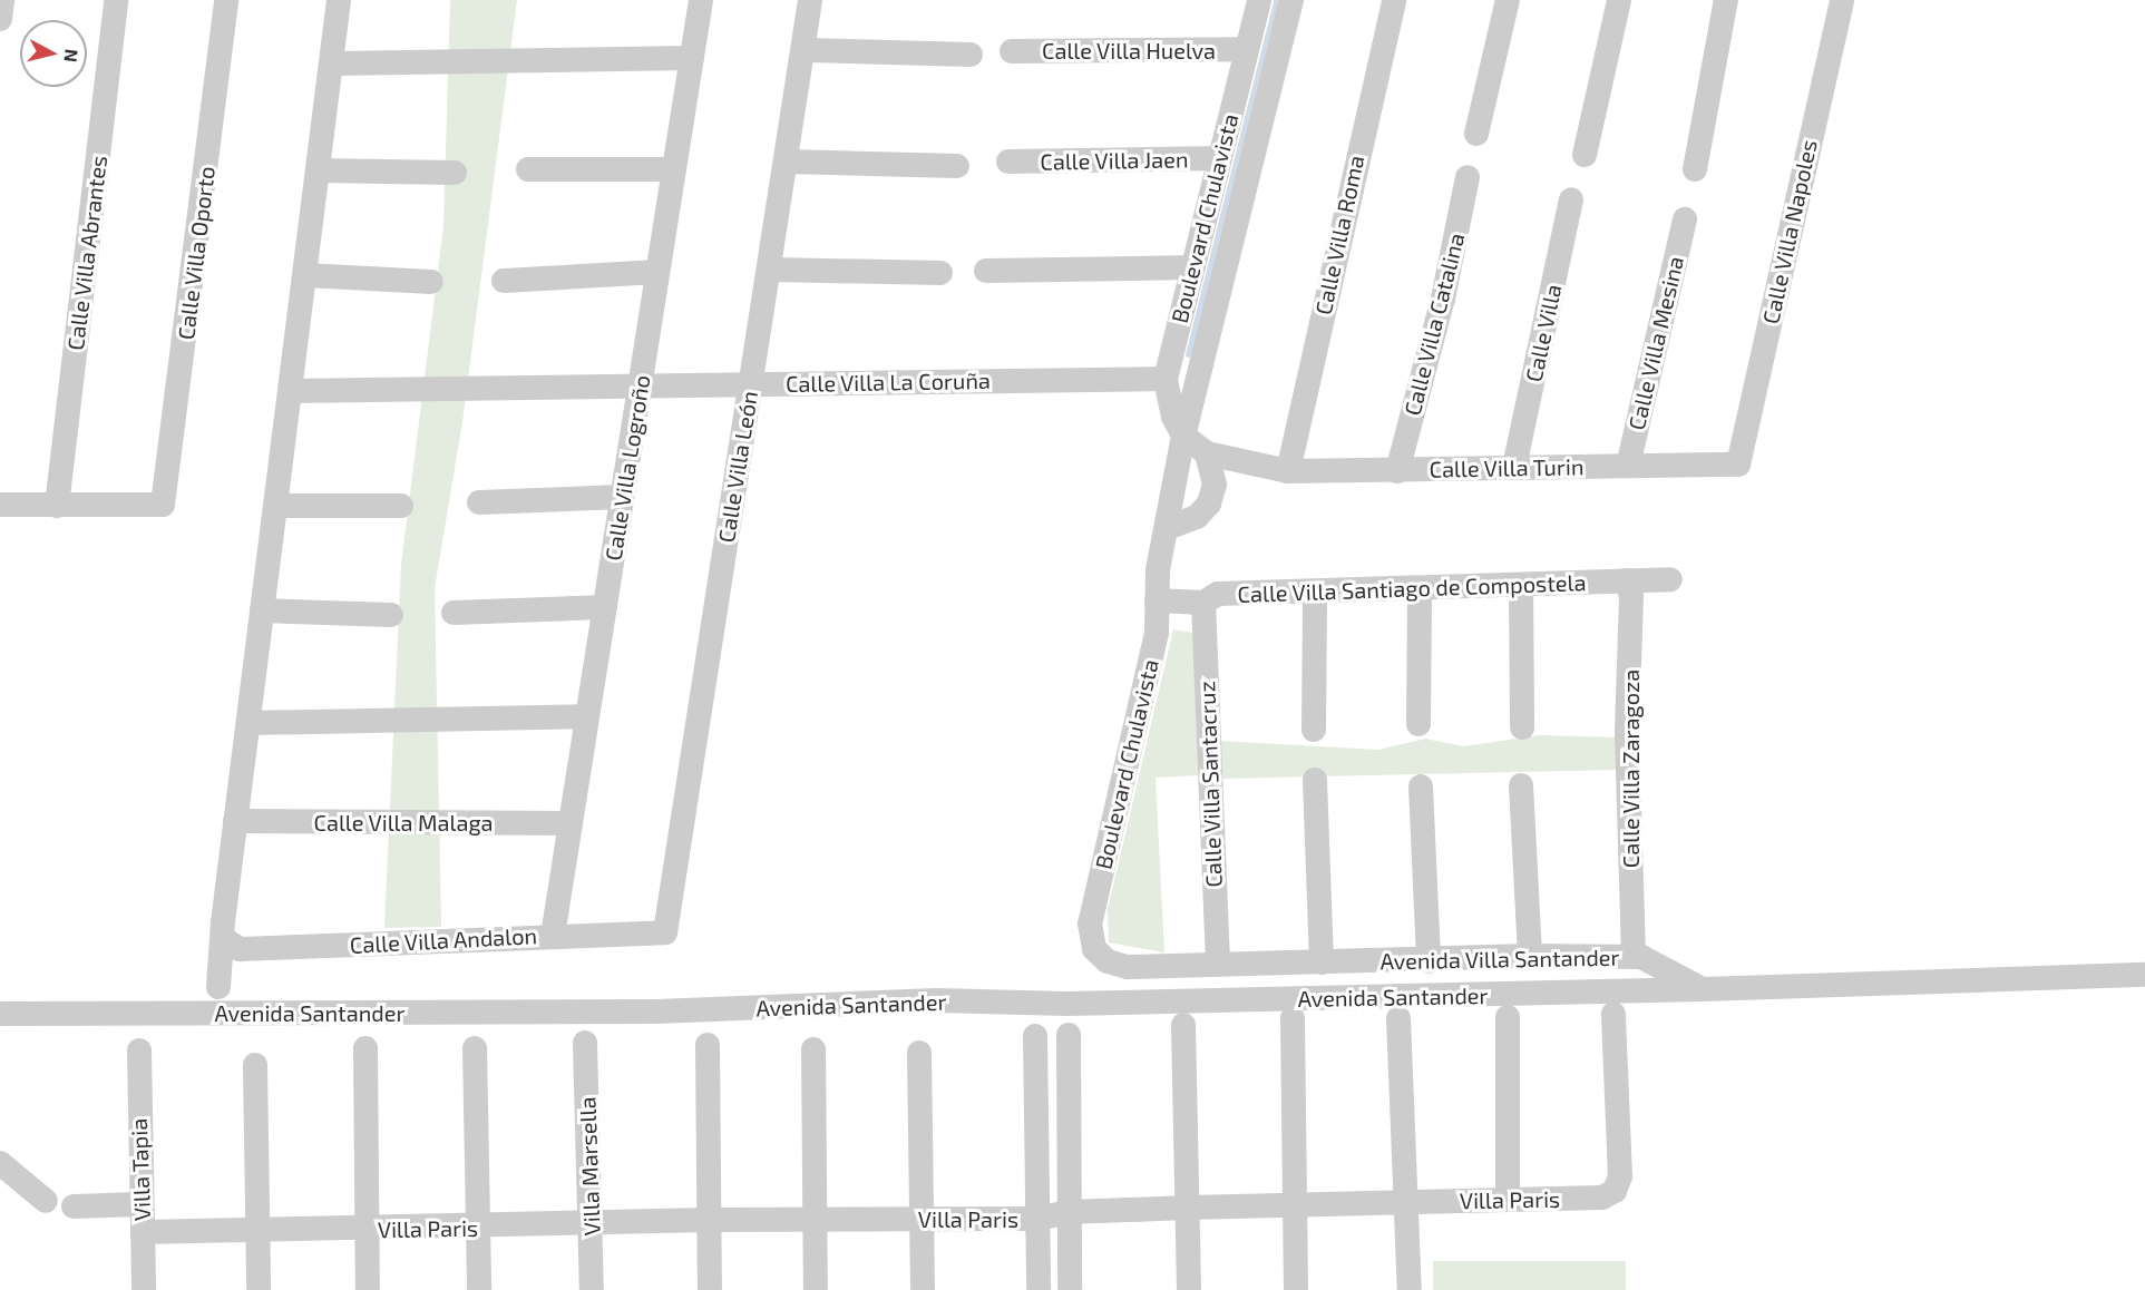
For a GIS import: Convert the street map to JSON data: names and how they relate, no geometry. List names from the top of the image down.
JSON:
{
  "streets": {
    "street": [
      "Calle Villa Huelva",
      "Calle Villa Jaen",
      "Boulevard Chulavista",
      "Calle Villa Napoles",
      "Calle Villa Roma",
      "Calle Villa Abrantes",
      "Calle Villa Oporto",
      "Calle Villa Catalina",
      "Calle Villa",
      "Calle Villa Mesina",
      "Calle Villa La Coruña",
      "Calle Villa León",
      "Calle Villa Logroño",
      "Calle Villa Turin",
      "Calle Villa Santiago de Compostela",
      "Calle Villa Zaragoza",
      "Calle Villa Santacruz",
      "Calle Villa Malaga",
      "Calle Villa Andalon",
      "Avenida Villa Santander",
      "Avenida Santander",
      "Villa Marsella",
      "Villa Tapia",
      "Villa Paris"
    ]
  },
  "crossings": [
    ["Calle Villa Huelva", "Boulevard Chulavista"],
    ["Calle Villa Jaen", "Boulevard Chulavista"],
    ["Boulevard Chulavista", "Calle Villa La Coruña"],
    ["Boulevard Chulavista", "Calle Villa Santiago de Compostela"],
    ["Boulevard Chulavista", "Avenida Villa Santander"],
    ["Calle Villa Napoles", "Calle Villa Turin"],
    ["Calle Villa Roma", "Calle Villa Turin"],
    ["Calle Villa Abrantes", "Calle Villa Oporto"],
    ["Calle Villa Catalina", "Calle Villa Turin"],
    ["Calle Villa", "Calle Villa Turin"],
    ["Calle Villa Mesina", "Calle Villa Turin"],
    ["Calle Villa La Coruña", "Calle Villa León"],
    ["Calle Villa La Coruña", "Calle Villa Logroño"],
    ["Calle Villa León", "Calle Villa Andalon"],
    ["Calle Villa Logroño", "Calle Villa Malaga"],
    ["Calle Villa Logroño", "Calle Villa Andalon"],
    ["Calle Villa Santiago de Compostela", "Calle Villa Zaragoza"],
    ["Calle Villa Santiago de Compostela", "Calle Villa Santacruz"],
    ["Calle Villa Zaragoza", "Avenida Villa Santander"],
    ["Calle Villa Santacruz", "Avenida Villa Santander"],
    ["Avenida Villa Santander", "Avenida Santander"],
    ["Villa Marsella", "Villa Paris"],
    ["Villa Tapia", "Villa Paris"]
  ],
  "north": "right"
}
